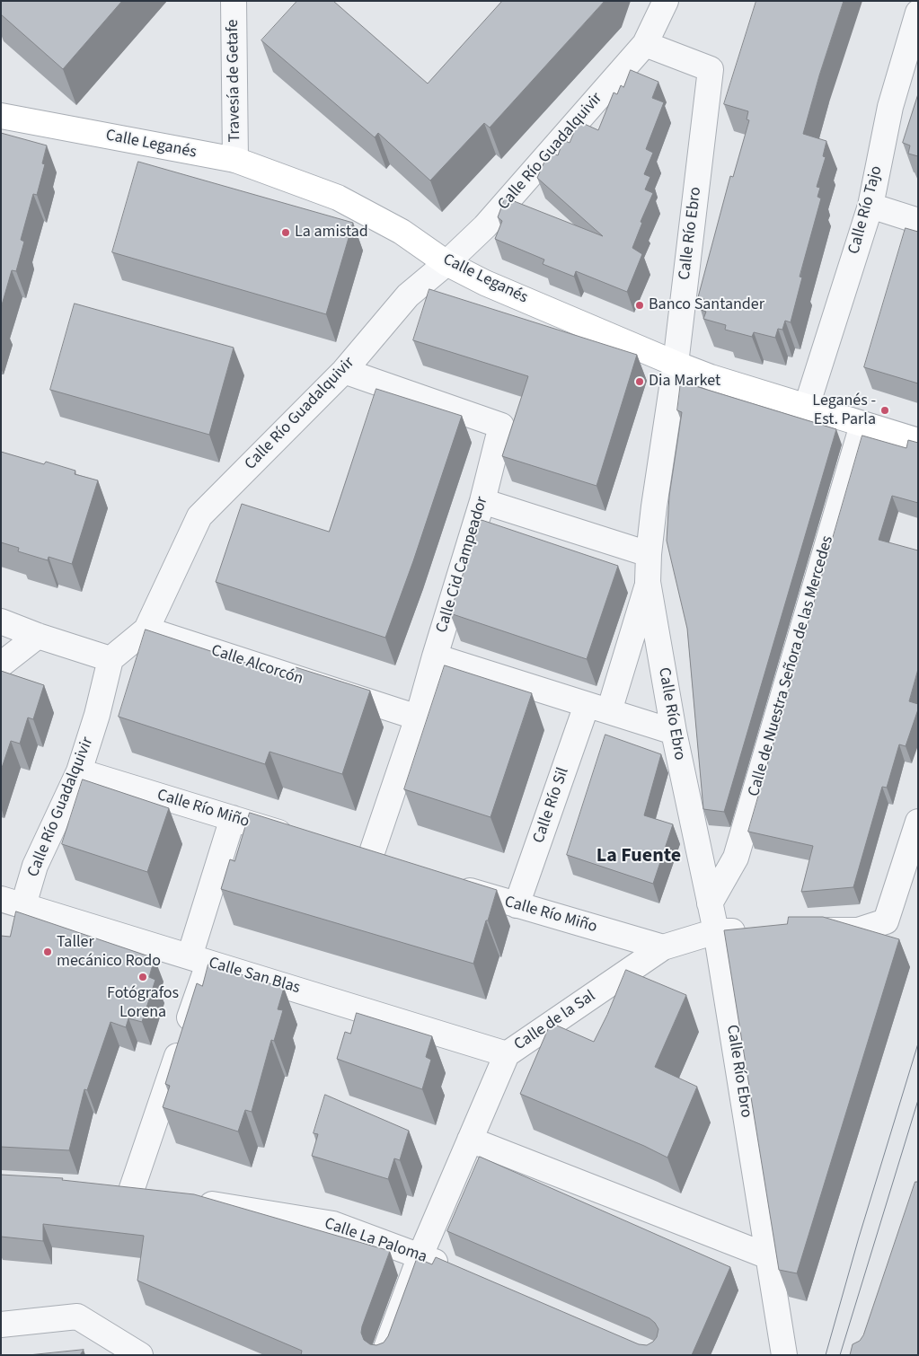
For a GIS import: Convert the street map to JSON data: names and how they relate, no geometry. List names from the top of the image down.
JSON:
{
  "streets": {
    "street": [
      "Travesía de Getafe",
      "Calle Leganés",
      "Calle Río Guadalquivir",
      "Calle Río Tajo",
      "Calle Río Ebro",
      "Calle Cid Campeador",
      "Calle Alcorcón",
      "Calle de Nuestra Señora de las Mercedes",
      "Calle Río Sil",
      "Calle Río Miño",
      "Calle San Blas",
      "Calle de la Sal",
      "Calle La Paloma"
    ]
  },
  "crossings": [
    ["Travesía de Getafe", "Calle Leganés"],
    ["Calle Leganés", "Calle Río Guadalquivir"],
    ["Calle Leganés", "Calle Río Tajo"],
    ["Calle Leganés", "Calle Río Ebro"],
    ["Calle Leganés", "Calle de Nuestra Señora de las Mercedes"],
    ["Calle Río Guadalquivir", "Calle Río Ebro"],
    ["Calle Río Guadalquivir", "Calle Cid Campeador"],
    ["Calle Río Guadalquivir", "Calle Alcorcón"],
    ["Calle Río Guadalquivir", "Calle Río Miño"],
    ["Calle Río Guadalquivir", "Calle San Blas"],
    ["Calle Río Ebro", "Calle de Nuestra Señora de las Mercedes"],
    ["Calle Río Ebro", "Calle Río Sil"],
    ["Calle Río Ebro", "Calle de la Sal"],
    ["Calle Cid Campeador", "Calle Alcorcón"],
    ["Calle Río Sil", "Calle Río Miño"],
    ["Calle Río Miño", "Calle de la Sal"],
    ["Calle San Blas", "Calle de la Sal"],
    ["Calle de la Sal", "Calle La Paloma"]
  ],
  "districts": ["La Fuente"],
  "places": [
    "La amistad",
    "Banco Santander",
    "Dia Market",
    "Leganés - Est. Parla",
    "Taller mecánico Rodo",
    "Fotógrafos Lorena"
  ]
}
